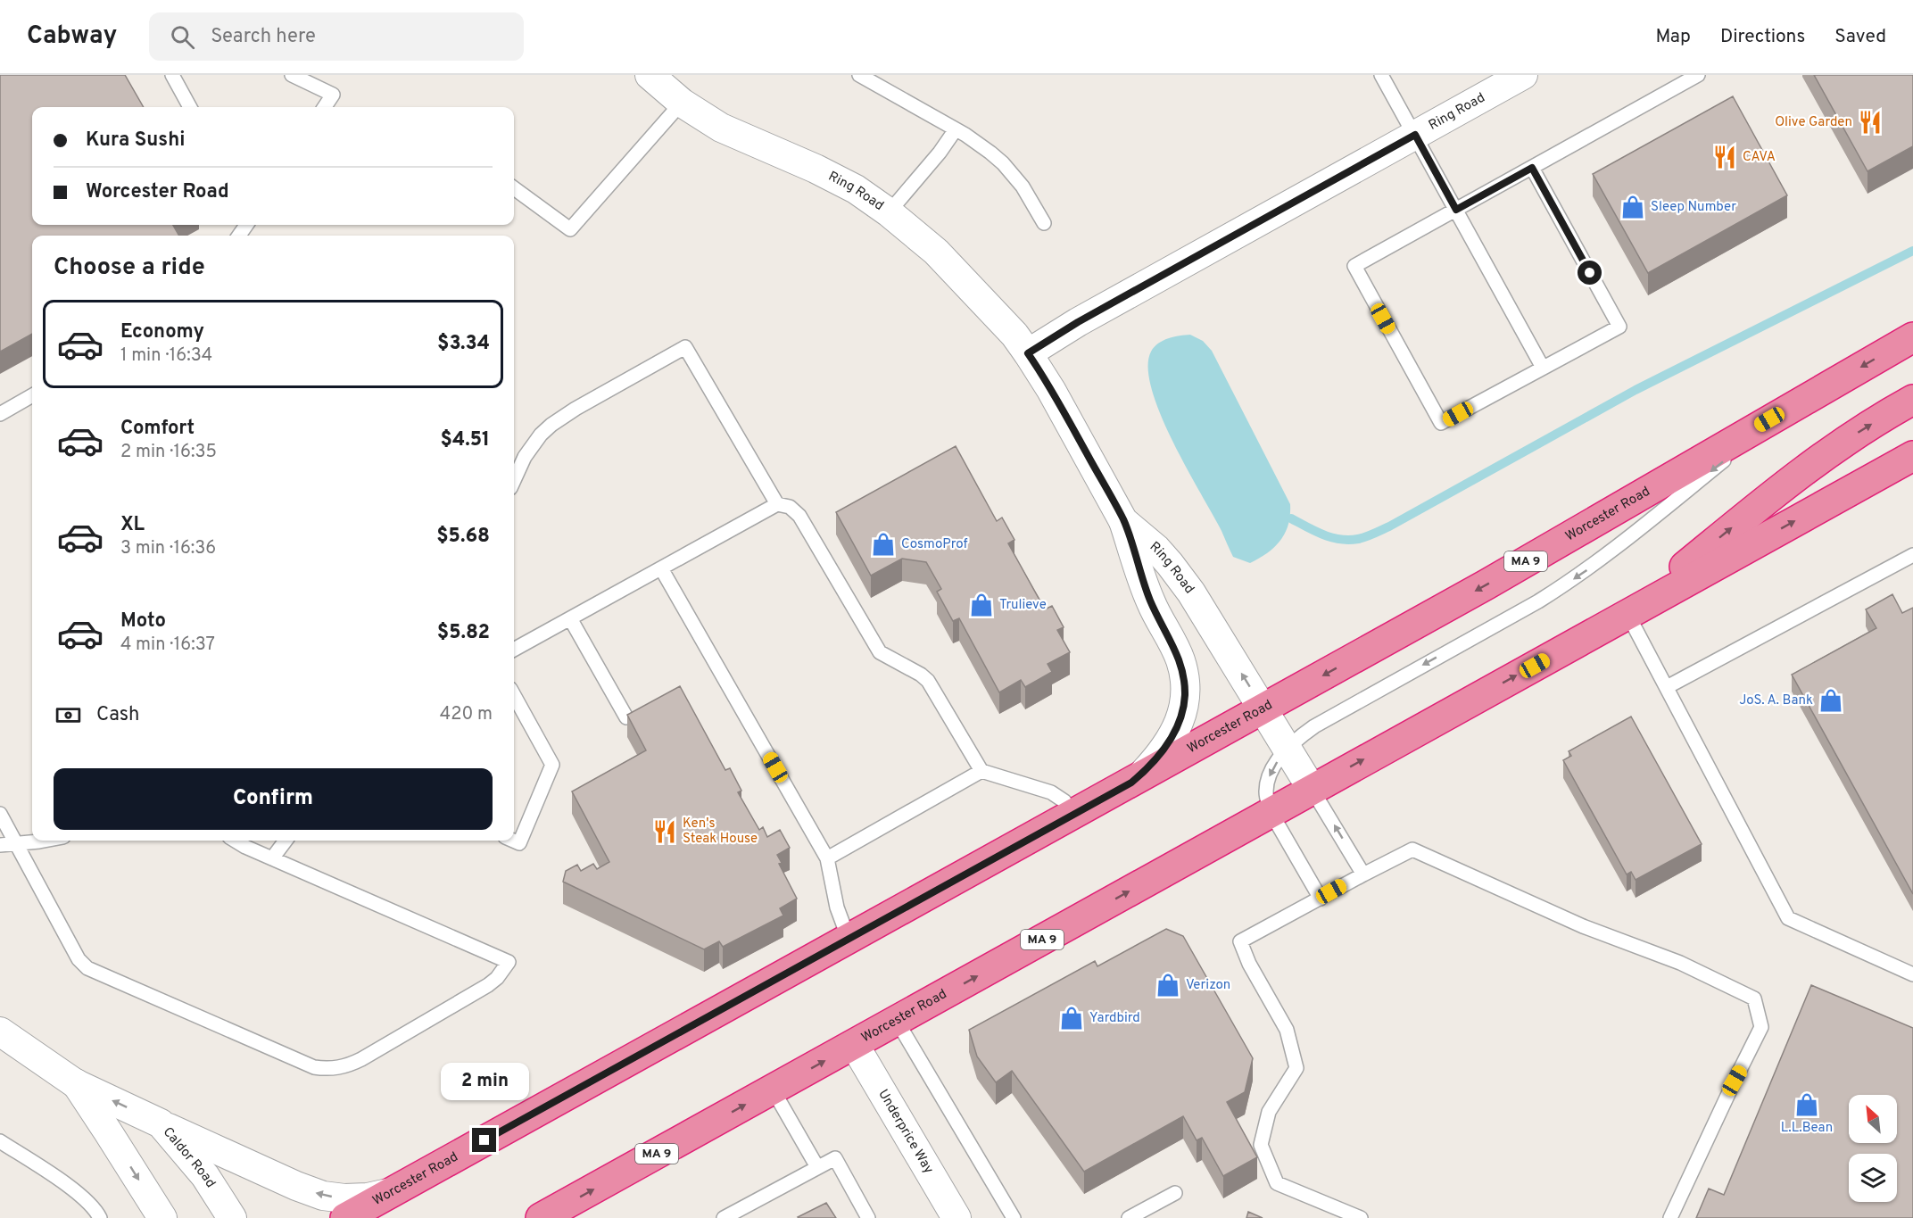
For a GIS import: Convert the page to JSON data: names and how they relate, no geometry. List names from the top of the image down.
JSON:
{
  "streets": {
    "highway": ["Worcester Road", "MA 9"],
    "street": ["Ring Road", "Underprice Way", "Caldor Road"]
  },
  "crossings": [
    ["Ring Road", "Worcester Road"],
    ["Worcester Road", "Underprice Way"]
  ],
  "places": {
    "restaurant": ["Olive Garden", "CAVA", "Ken's Steak House"],
    "shop": [
      "Sleep Number",
      "CosmoProf",
      "Trulieve",
      "JoS. A. Bank",
      "Verizon",
      "Yardbird",
      "L.L.Bean"
    ]
  },
  "north": "top left",
  "page": {
    "header": "Cabway",
    "search": "Search here",
    "nav": ["Map", "Directions", "Saved"],
    "banner": ["Kura Sushi", "Worcester Road"],
    "heading": "Choose a ride",
    "list": [
      {
        "name": "Economy",
        "note": "1 min · 16:34",
        "value": "$3.34"
      },
      {
        "name": "Comfort",
        "note": "2 min · 16:35",
        "value": "$4.51"
      },
      {
        "name": "XL",
        "note": "3 min · 16:36",
        "value": "$5.68"
      },
      {
        "name": "Moto",
        "note": "4 min · 16:37",
        "value": "$5.82"
      }
    ],
    "pay": ["Cash", "420 m"],
    "buttons": "Confirm",
    "bubble": "2 min"
  }
}
